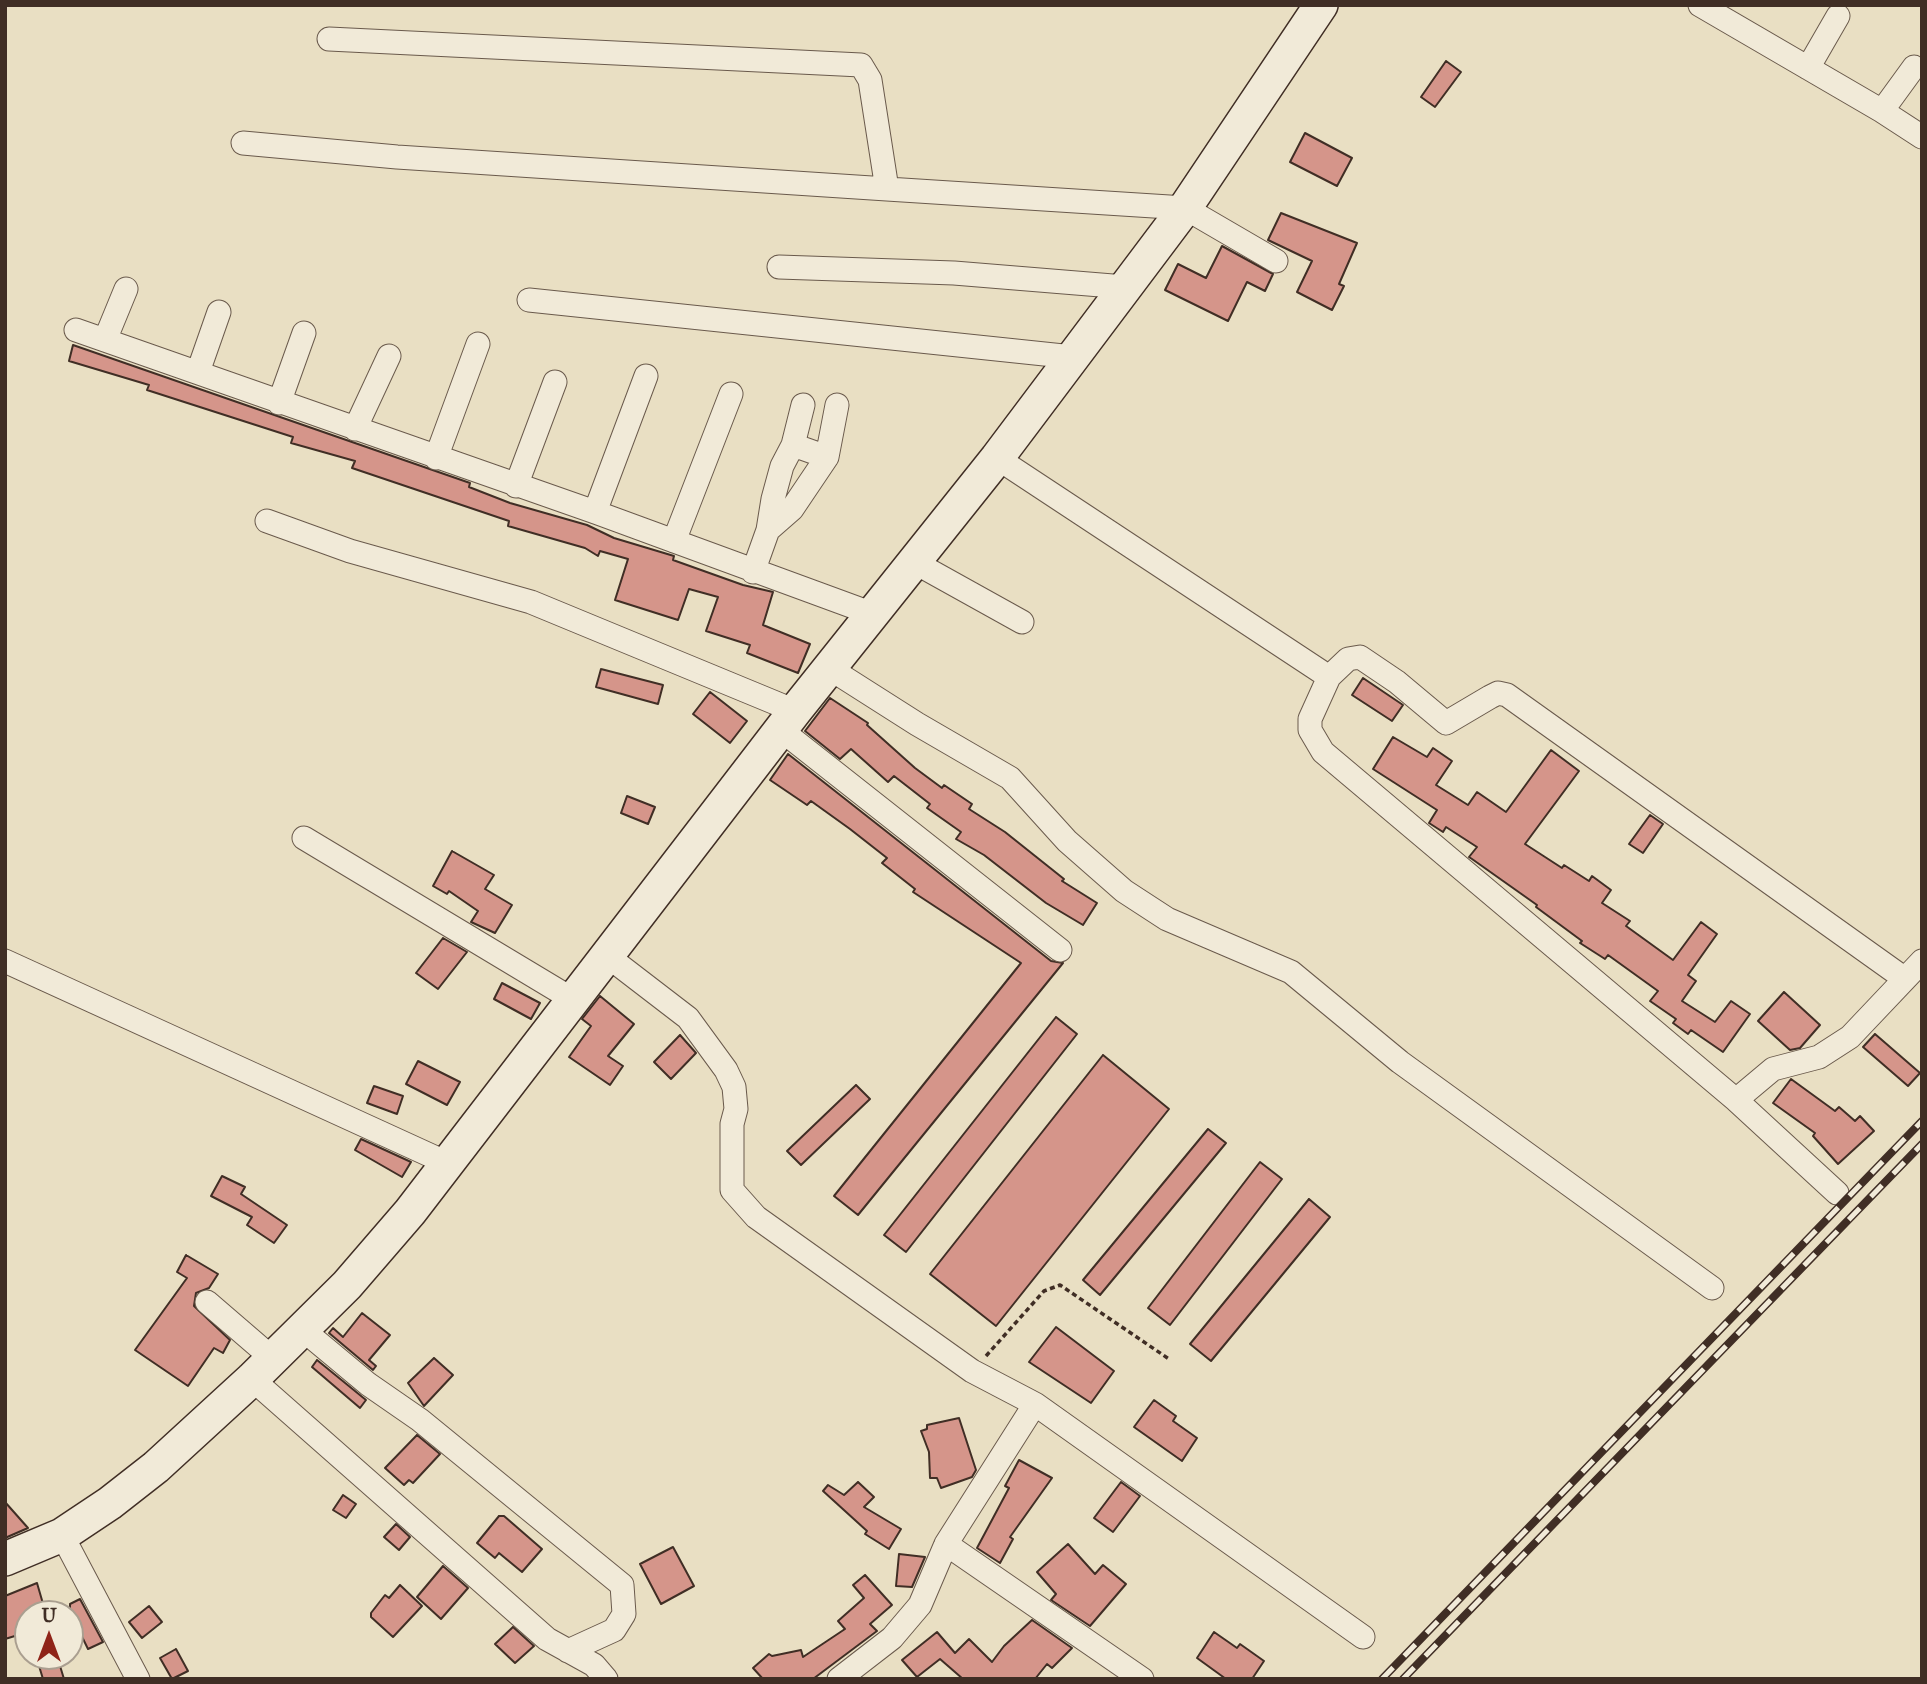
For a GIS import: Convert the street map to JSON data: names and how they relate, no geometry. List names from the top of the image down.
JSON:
{
  "north": "top"
}
